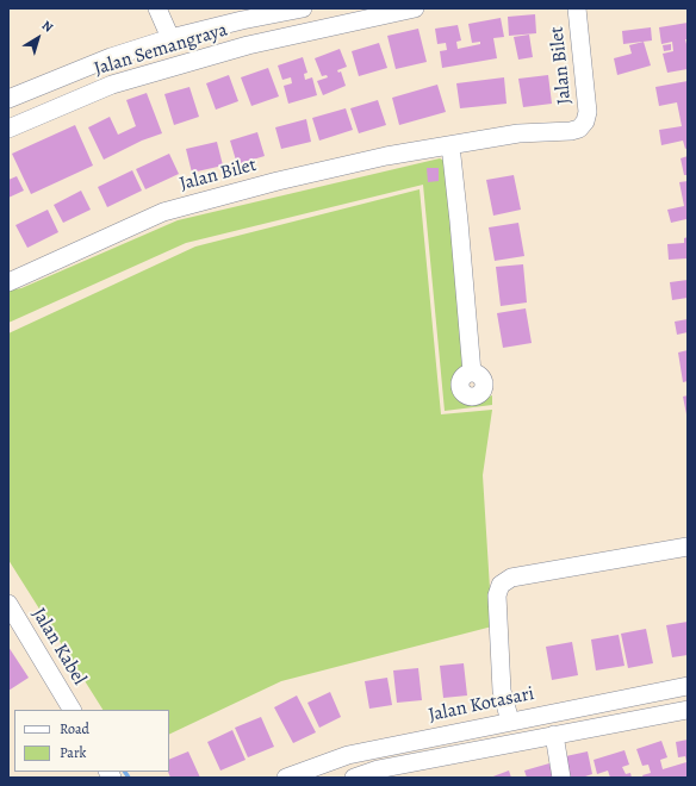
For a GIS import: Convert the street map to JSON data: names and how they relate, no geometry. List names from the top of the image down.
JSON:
{
  "streets": {
    "street": [
      "Jalan Semangraya",
      "Jalan Bilet",
      "Jalan Kabel",
      "Jalan Kotasari"
    ]
  },
  "legend": ["Road", "Park"],
  "north": "top right"
}
